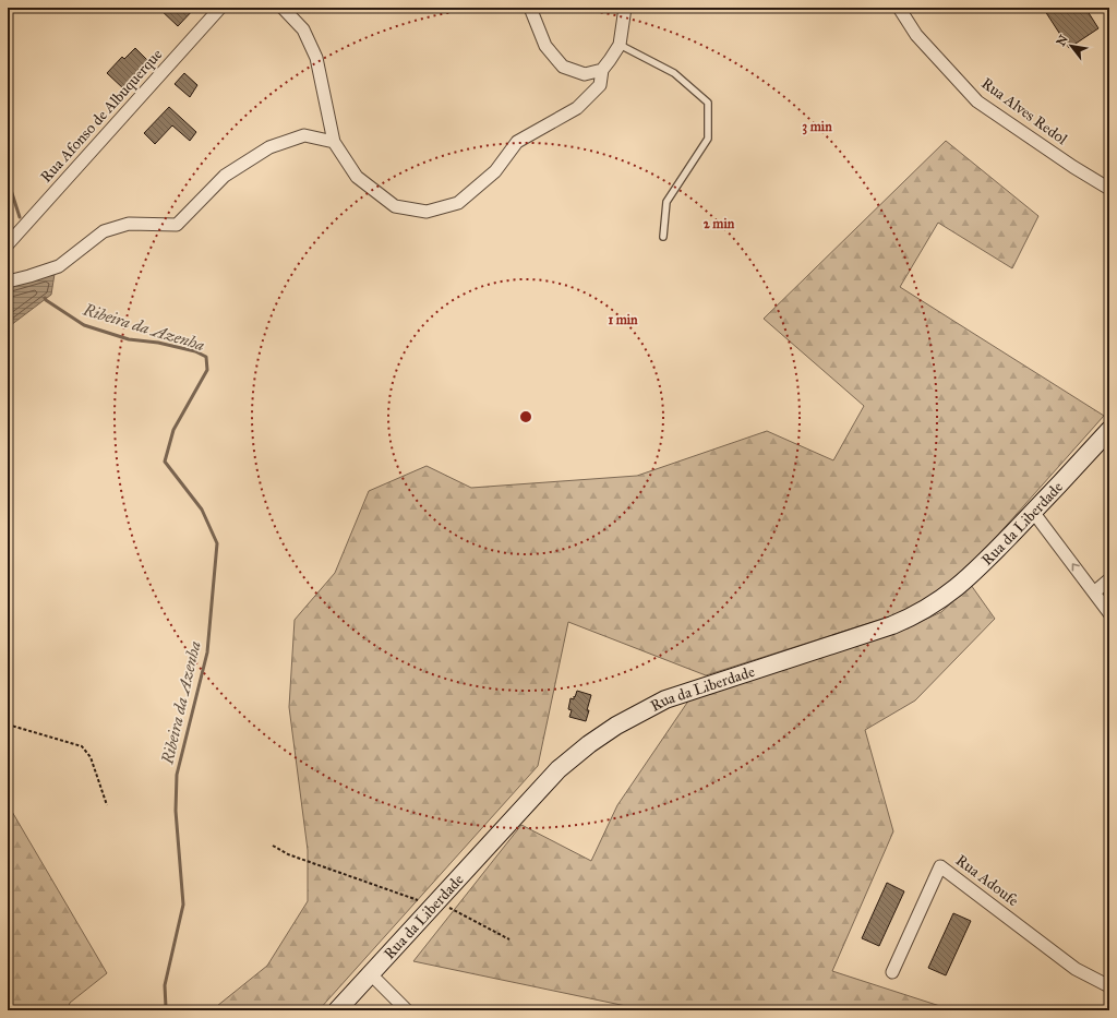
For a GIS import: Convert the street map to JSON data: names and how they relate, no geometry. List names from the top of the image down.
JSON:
{
  "streets": {
    "street": [
      "Rua Alves Redol",
      "Rua Afonso de Albuquerque",
      "Rua da Liberdade",
      "Rua Adoufe"
    ]
  },
  "water": ["Ribeira da Azenha"],
  "north": "top left",
  "rings": ["3 min", "2 min", "1 min"]
}
